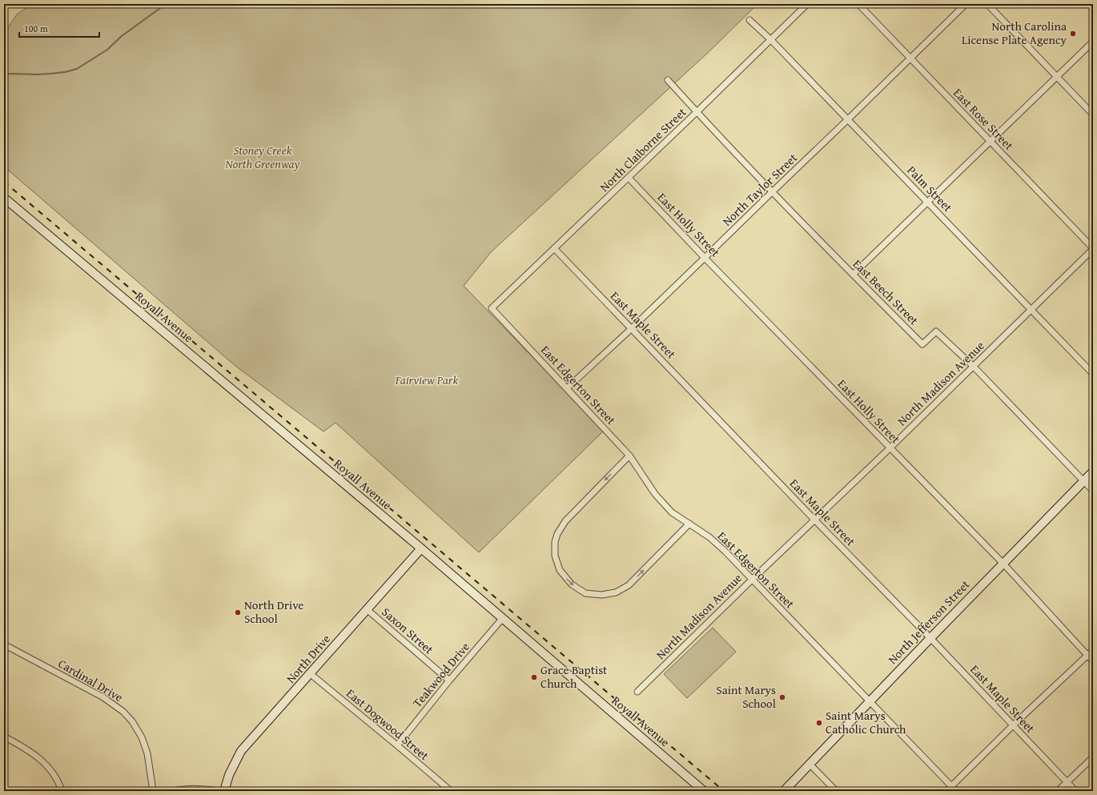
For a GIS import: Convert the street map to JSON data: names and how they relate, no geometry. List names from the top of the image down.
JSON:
{
  "streets": {
    "street": [
      "East Rose Street",
      "North Claiborne Street",
      "Palm Street",
      "North Taylor Street",
      "East Holly Street",
      "East Beech Street",
      "Royall Avenue",
      "East Maple Street",
      "North Madison Avenue",
      "East Edgerton Street",
      "North Jefferson Street",
      "Saxon Street",
      "North Drive",
      "Teakwood Drive",
      "Cardinal Drive",
      "East Dogwood Street"
    ]
  },
  "crossings": [
    ["East Rose Street", "North Taylor Street"],
    ["East Rose Street", "North Madison Avenue"],
    ["North Claiborne Street", "Palm Street"],
    ["North Claiborne Street", "East Holly Street"],
    ["North Claiborne Street", "East Beech Street"],
    ["North Claiborne Street", "East Maple Street"],
    ["North Claiborne Street", "East Edgerton Street"],
    ["Palm Street", "North Taylor Street"],
    ["Palm Street", "North Madison Avenue"],
    ["North Taylor Street", "East Holly Street"],
    ["North Taylor Street", "East Beech Street"],
    ["North Taylor Street", "East Maple Street"],
    ["North Taylor Street", "East Edgerton Street"],
    ["East Holly Street", "North Madison Avenue"],
    ["East Holly Street", "North Jefferson Street"],
    ["East Beech Street", "North Madison Avenue"],
    ["East Beech Street", "North Jefferson Street"],
    ["Royall Avenue", "North Drive"],
    ["Royall Avenue", "Teakwood Drive"],
    ["East Maple Street", "North Madison Avenue"],
    ["East Maple Street", "North Jefferson Street"],
    ["North Madison Avenue", "East Edgerton Street"],
    ["East Edgerton Street", "North Jefferson Street"],
    ["Saxon Street", "North Drive"],
    ["Saxon Street", "Teakwood Drive"],
    ["North Drive", "East Dogwood Street"],
    ["Teakwood Drive", "East Dogwood Street"]
  ],
  "parks": ["Stoney Creek North Greenway", "Fairview Park"],
  "places": [
    "North Carolina License Plate Agency",
    "North Drive School",
    "Grace Baptist Church",
    "Saint Marys School",
    "Saint Marys Catholic Church"
  ],
  "scale_bar": "100 m"
}
